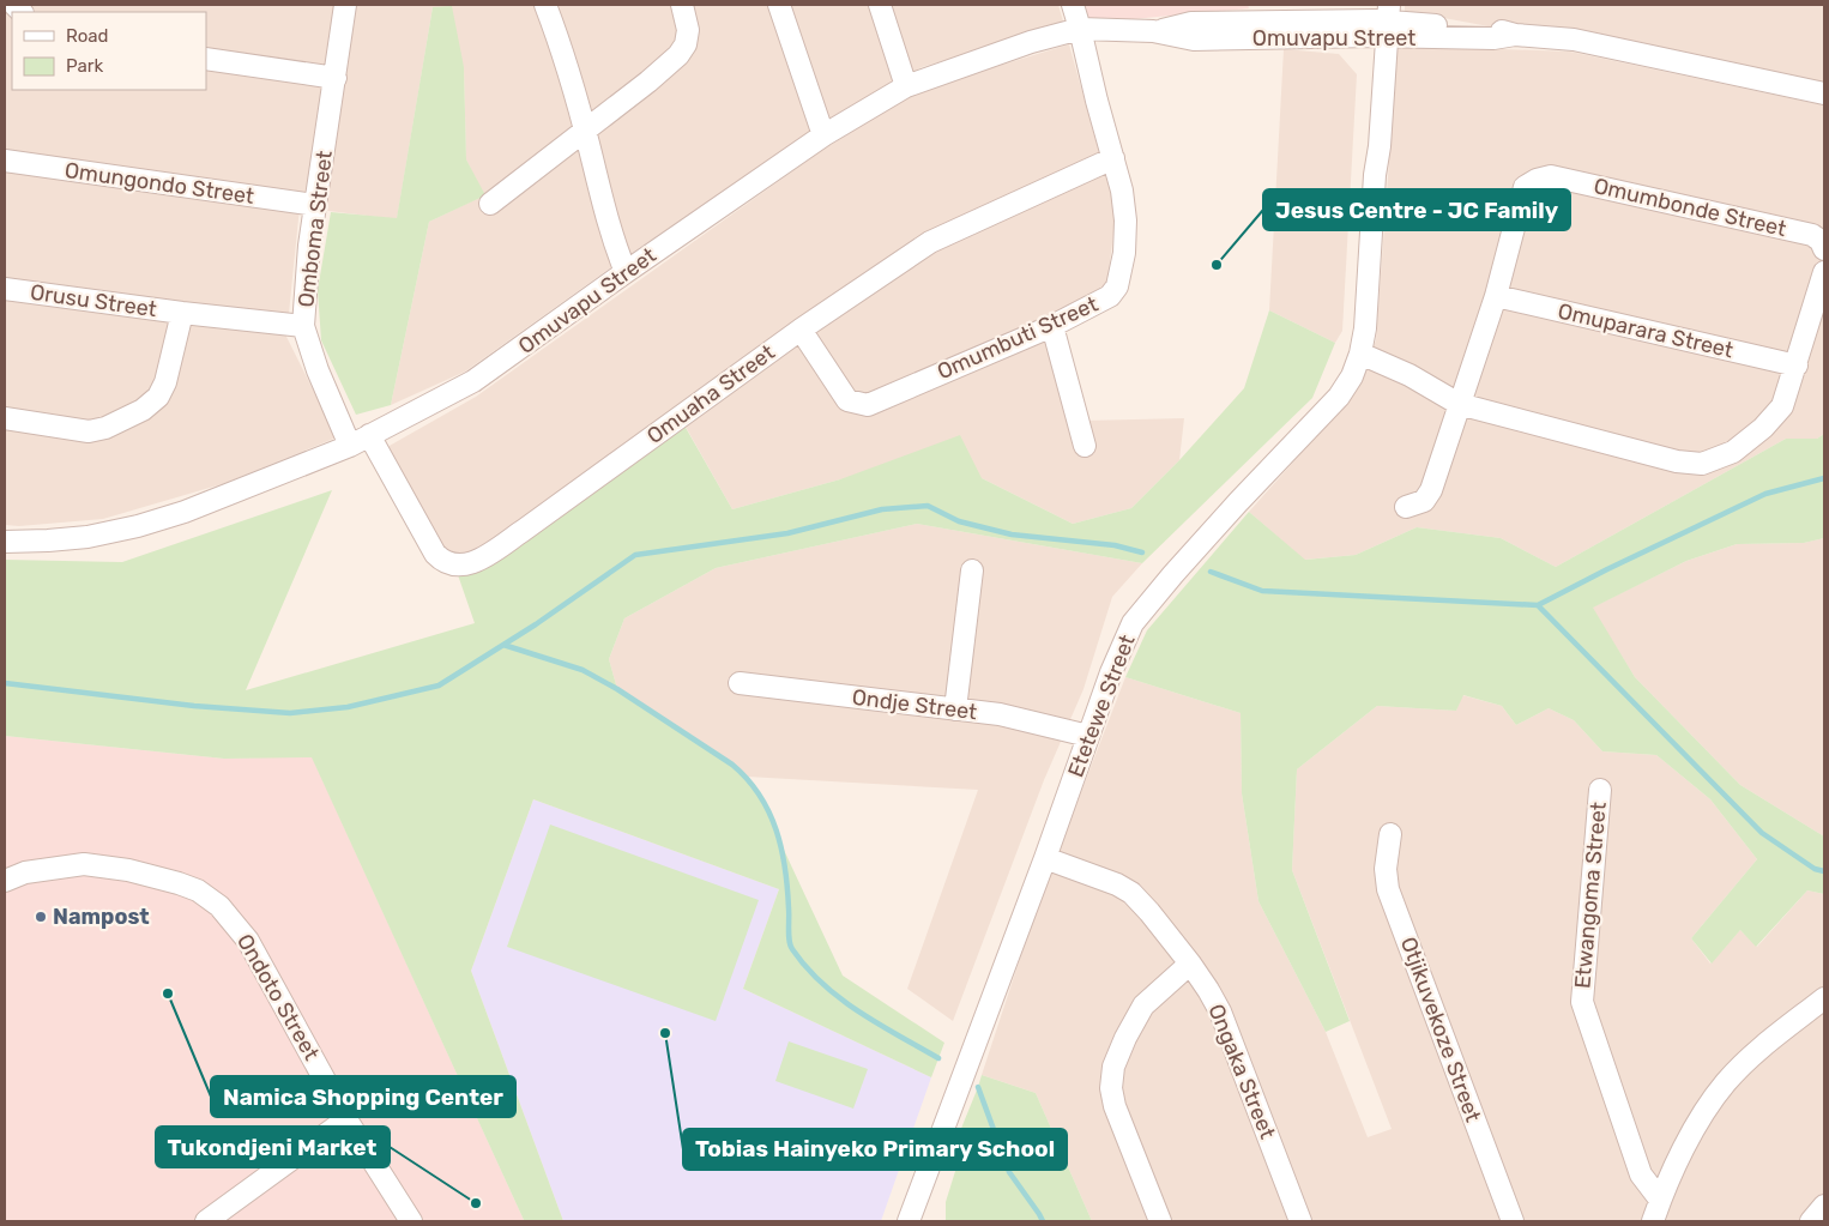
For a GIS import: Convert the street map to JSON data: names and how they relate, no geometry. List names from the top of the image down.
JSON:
{
  "streets": {
    "street": [
      "Omuvapu Street",
      "Omungondo Street",
      "Omumbonde Street",
      "Omboma Street",
      "Orusu Street",
      "Omuparara Street",
      "Omumbuti Street",
      "Omuaha Street",
      "Ondje Street",
      "Etetewe Street",
      "Etwangoma Street",
      "Ondoto Street",
      "Otjikuvekoze Street",
      "Ongaka Street"
    ]
  },
  "crossings": [
    ["Omuvapu Street", "Omboma Street"],
    ["Omuvapu Street", "Omumbuti Street"],
    ["Omuvapu Street", "Omuaha Street"],
    ["Omuvapu Street", "Etetewe Street"],
    ["Omungondo Street", "Omboma Street"],
    ["Omumbonde Street", "Omuparara Street"],
    ["Omboma Street", "Orusu Street"],
    ["Omumbuti Street", "Omuaha Street"],
    ["Ondje Street", "Etetewe Street"],
    ["Etetewe Street", "Ongaka Street"]
  ],
  "places": [
    "Jesus Centre - JC Family",
    "Nampost",
    "Namica Shopping Center",
    "Tobias Hainyeko Primary School",
    "Tukondjeni Market"
  ],
  "legend": ["Road", "Park"]
}
